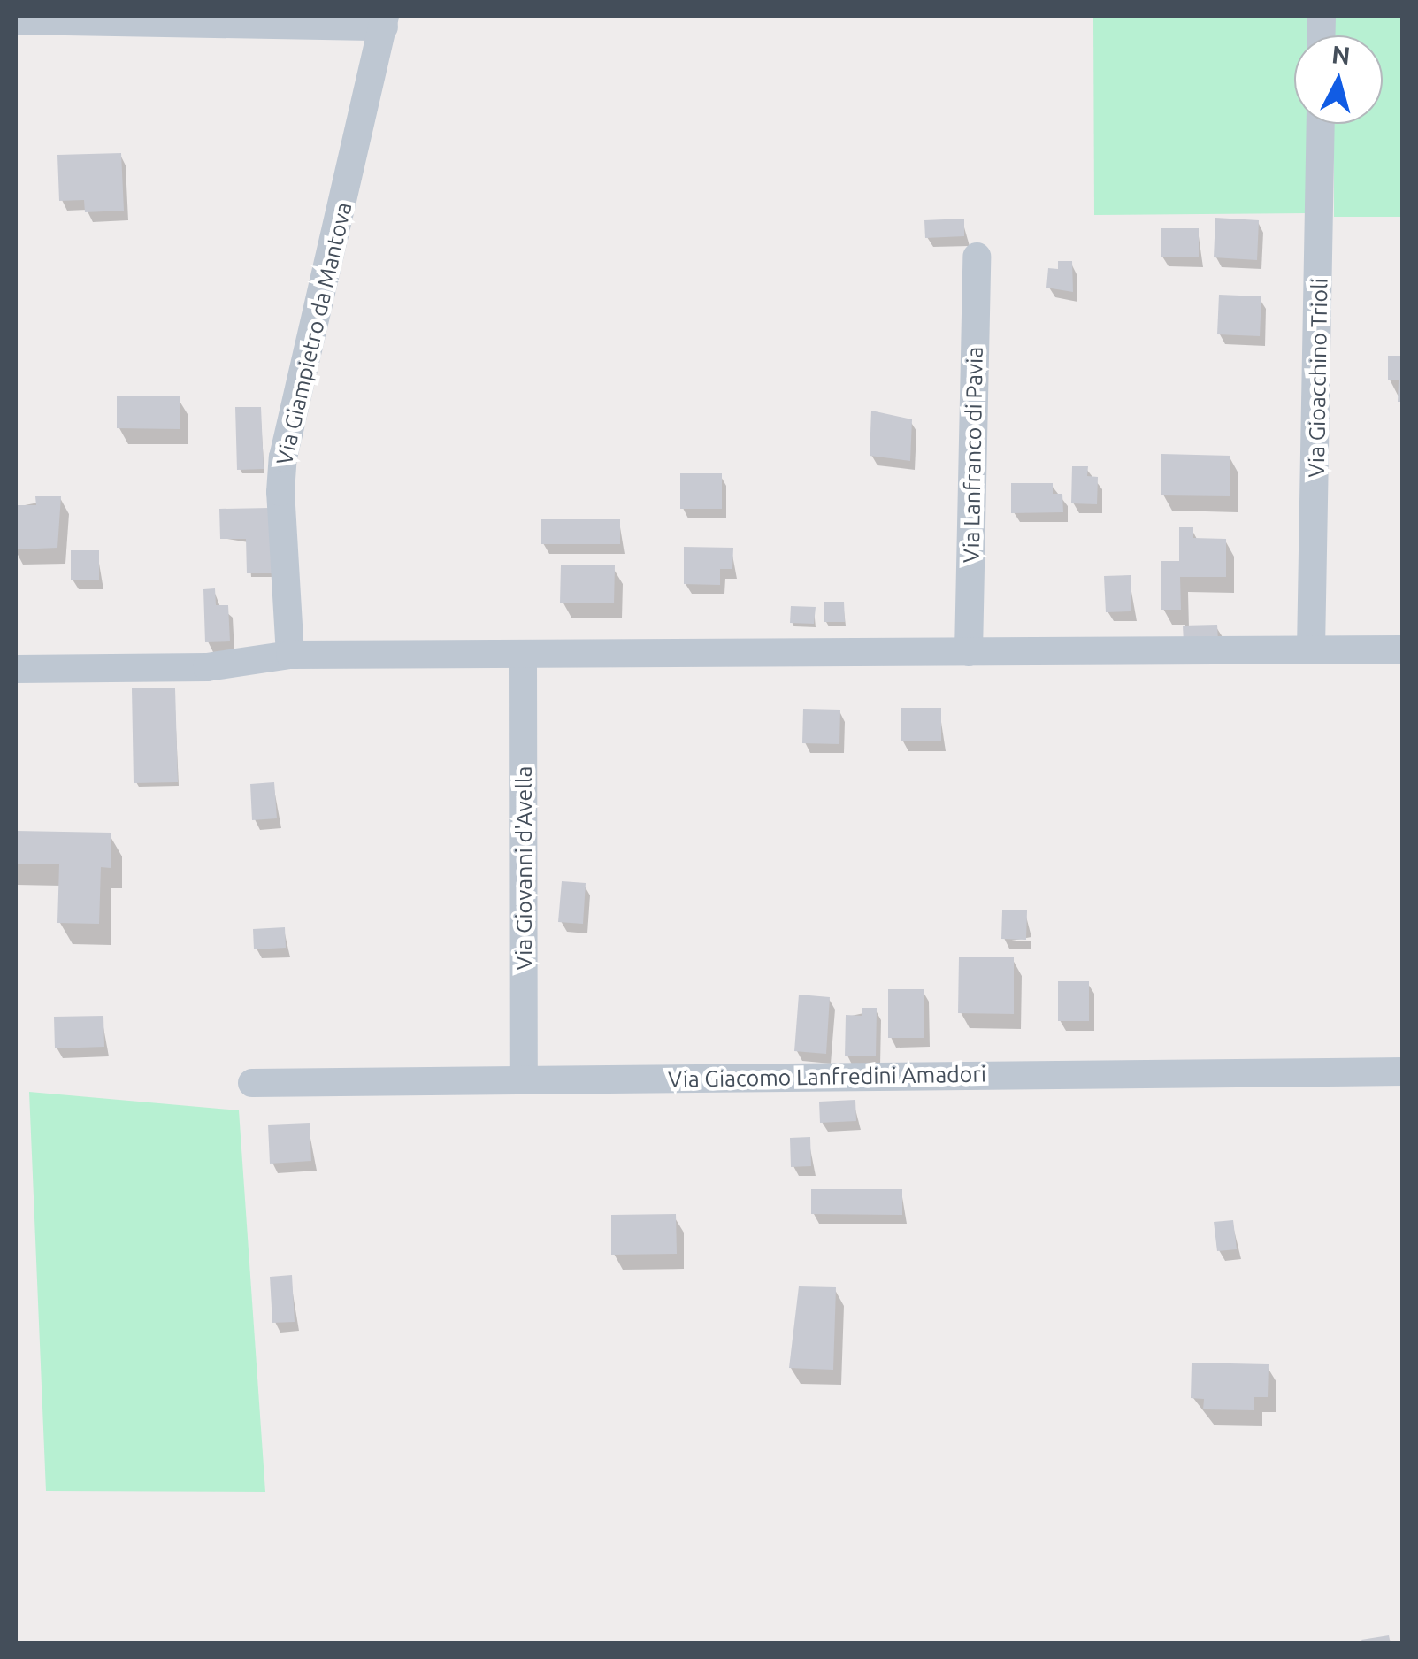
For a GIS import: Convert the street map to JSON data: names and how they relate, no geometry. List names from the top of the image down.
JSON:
{
  "streets": {
    "street": [
      "Via Giampietro da Mantova",
      "Via Gioacchino Trioli",
      "Via Lanfranco di Pavia",
      "Via Giovanni d'Avella",
      "Via Giacomo Lanfredini Amadori"
    ]
  },
  "crossings": [
    ["Via Giovanni d'Avella", "Via Giacomo Lanfredini Amadori"]
  ],
  "north": "top"
}
